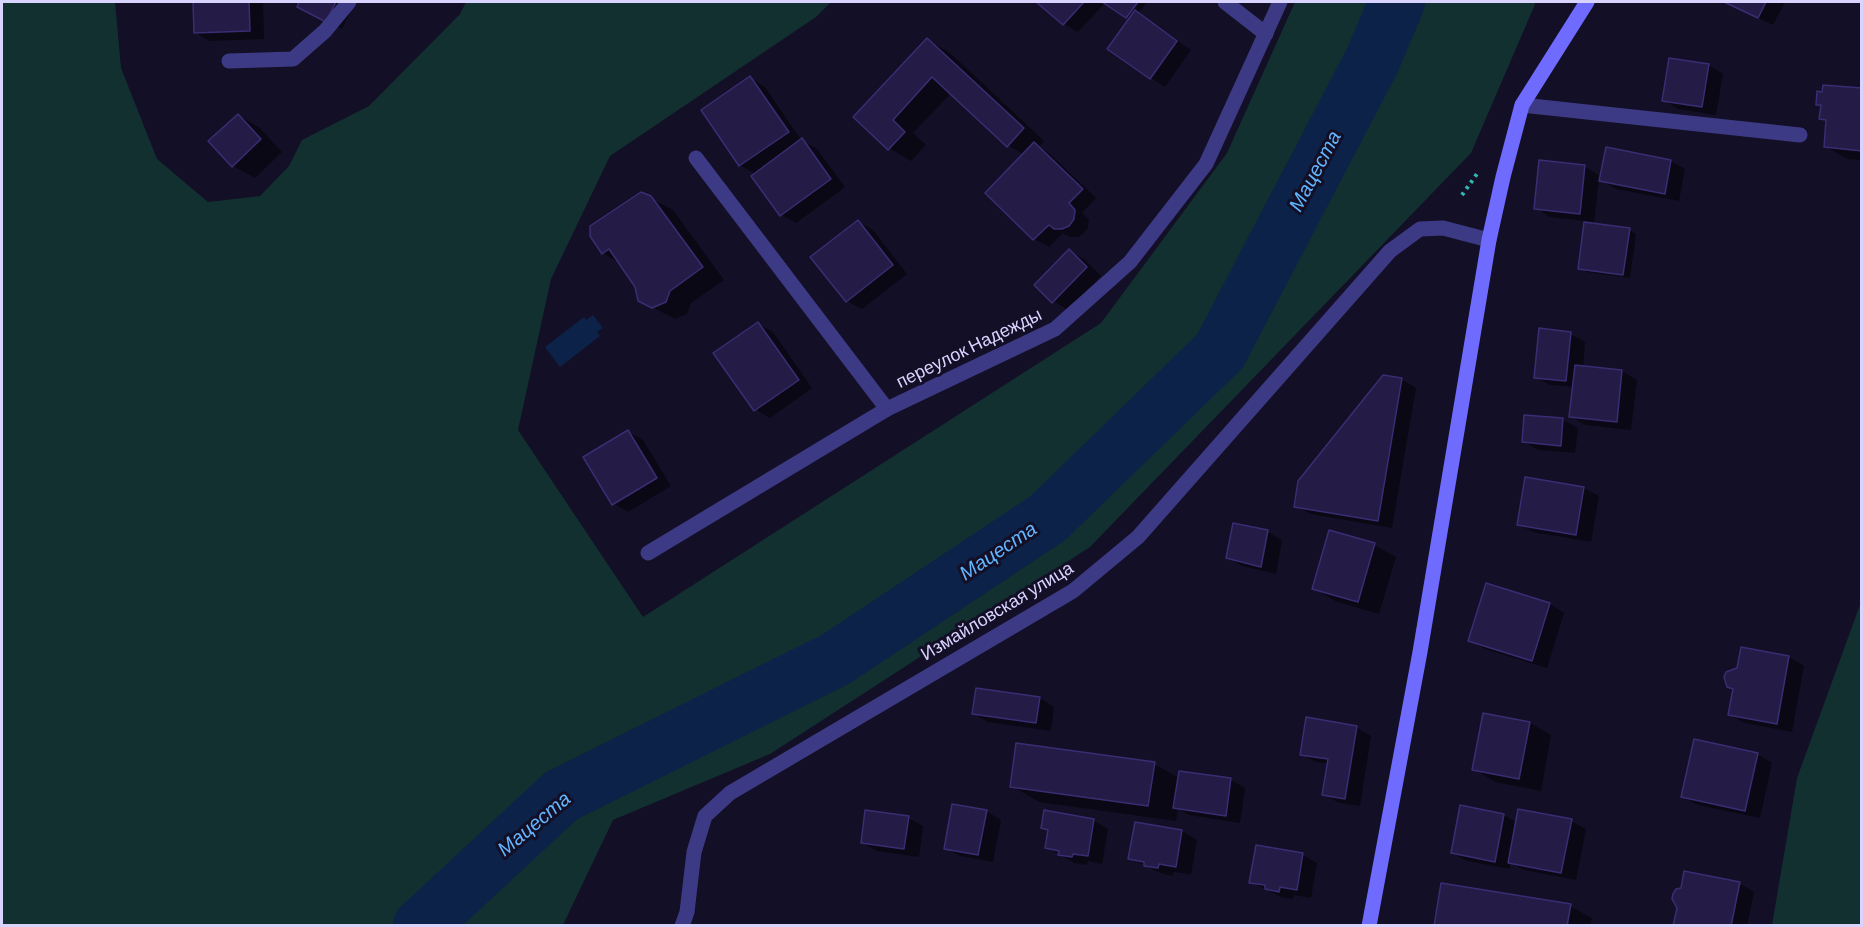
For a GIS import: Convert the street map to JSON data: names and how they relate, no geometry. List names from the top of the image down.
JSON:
{
  "streets": {
    "street": ["переулок Надежды", "Измайловская улица"]
  },
  "water": ["Мацеста"]
}
